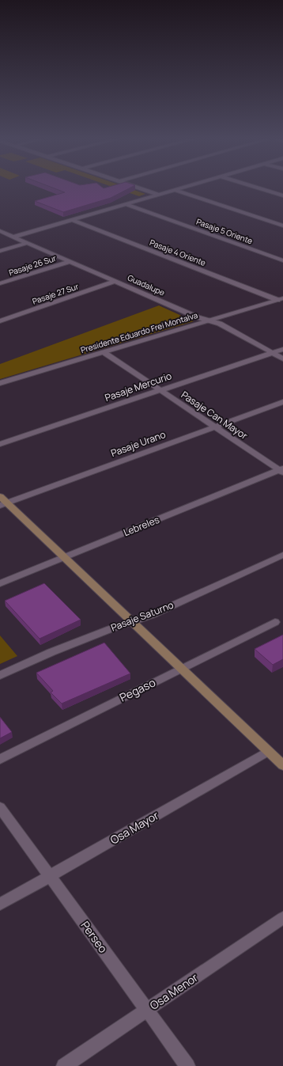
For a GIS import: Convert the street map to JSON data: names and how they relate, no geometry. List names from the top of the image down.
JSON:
{
  "streets": {
    "street": [
      "Pasaje 5 Oriente",
      "Pasaje 4 Oriente",
      "Pasaje 26 Sur",
      "Guadalupe",
      "Pasaje 27 Sur",
      "Presidente Eduardo Frei Montalva",
      "Pasaje Mercurio",
      "Pasaje Can Mayor",
      "Pasaje Urano",
      "Lebreles",
      "Pasaje Saturno",
      "Pegaso",
      "Osa Mayor",
      "Perseo",
      "Osa Menor"
    ]
  },
  "crossings": [
    ["Pasaje 4 Oriente", "Presidente Eduardo Frei Montalva"],
    ["Pasaje 26 Sur", "Guadalupe"],
    ["Guadalupe", "Pasaje 27 Sur"],
    ["Guadalupe", "Presidente Eduardo Frei Montalva"],
    ["Guadalupe", "Pasaje Mercurio"],
    ["Presidente Eduardo Frei Montalva", "Pasaje Can Mayor"],
    ["Pasaje Mercurio", "Pasaje Can Mayor"],
    ["Pasaje Can Mayor", "Pasaje Urano"],
    ["Pasaje Can Mayor", "Lebreles"],
    ["Osa Mayor", "Perseo"],
    ["Perseo", "Osa Menor"]
  ]
}
